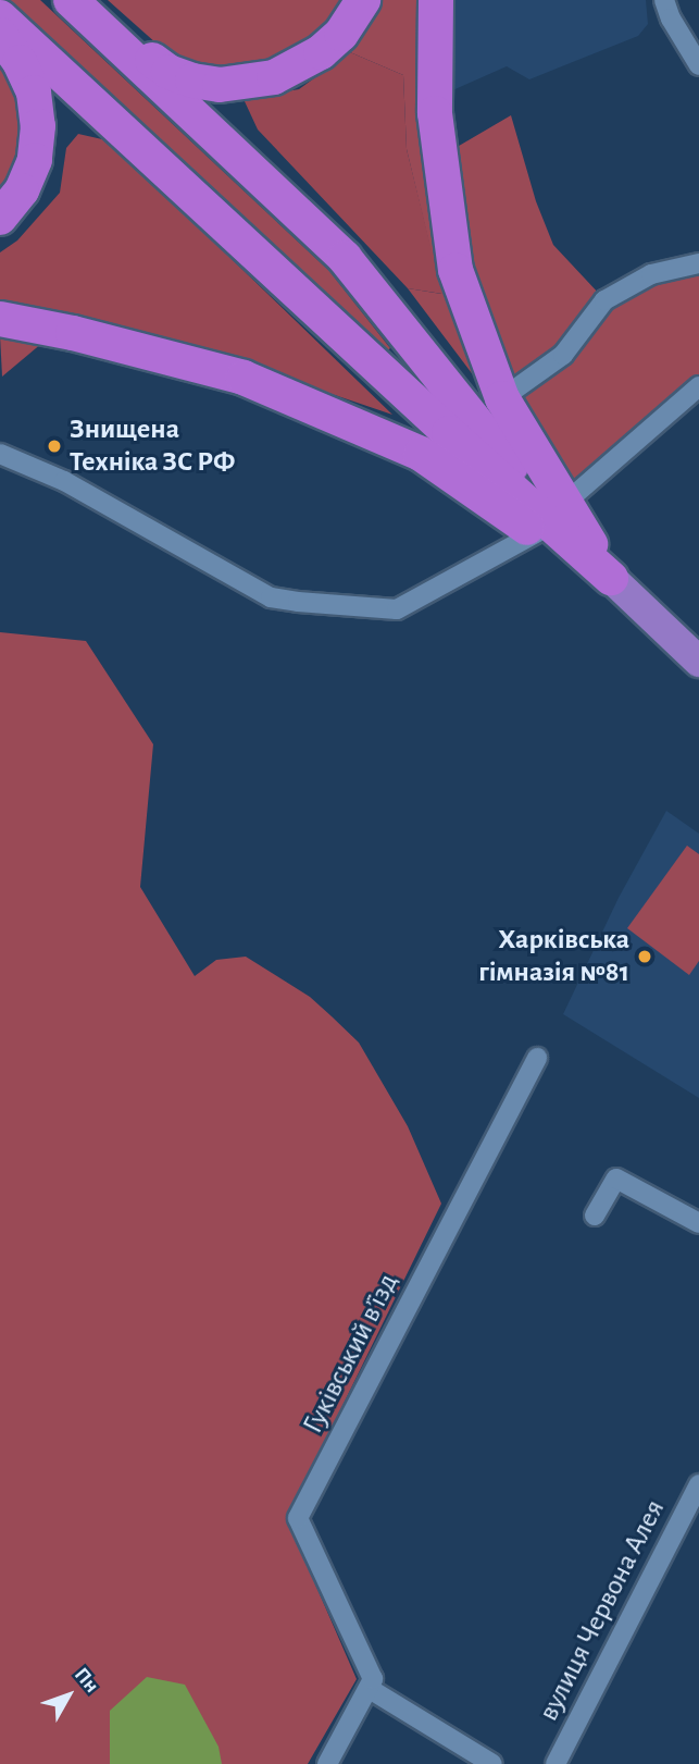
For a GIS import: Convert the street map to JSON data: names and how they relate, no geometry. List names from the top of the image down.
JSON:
{
  "streets": {
    "street": ["Гуківський в’їзд", "вулиця Червона Алея"]
  },
  "places": ["Знищена Техніка ЗС РФ", "Харківська гімназія №81"],
  "north": "top right"
}
